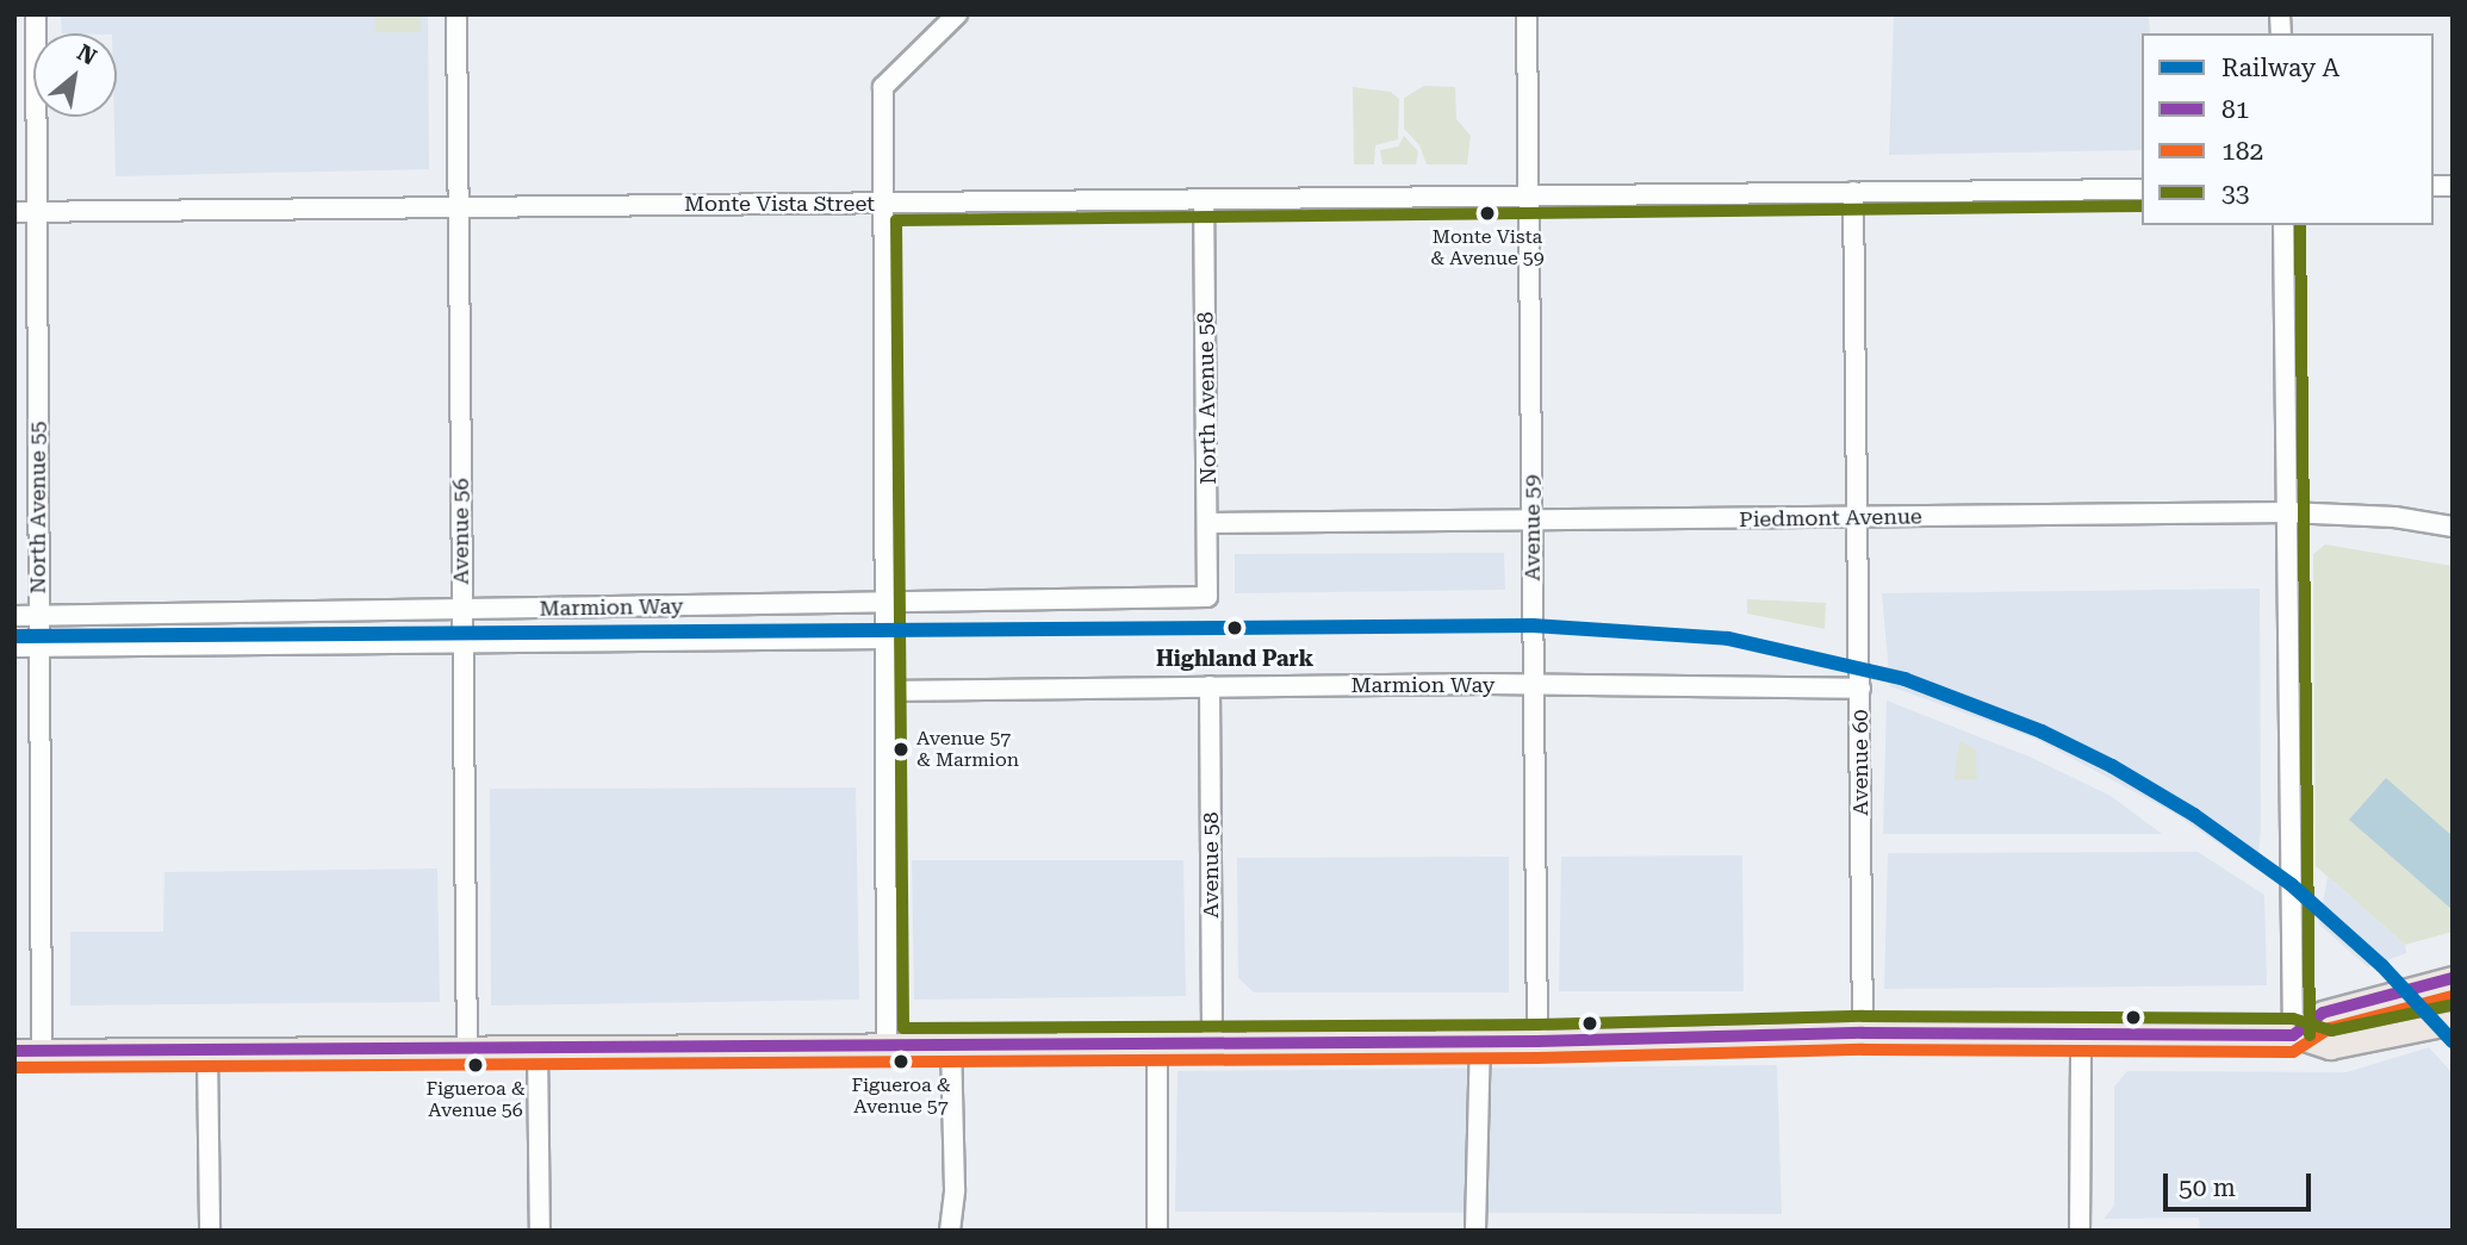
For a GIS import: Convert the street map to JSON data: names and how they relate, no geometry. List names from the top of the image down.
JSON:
{
  "streets": {
    "street": [
      "Monte Vista Street",
      "North Avenue 58",
      "North Avenue 55",
      "Piedmont Avenue",
      "Avenue 59",
      "Avenue 56",
      "Marmion Way",
      "Avenue 60",
      "Avenue 58"
    ]
  },
  "crossings": [
    ["Monte Vista Street", "North Avenue 58"],
    ["Monte Vista Street", "North Avenue 55"],
    ["Monte Vista Street", "Avenue 59"],
    ["Monte Vista Street", "Avenue 56"],
    ["Monte Vista Street", "Avenue 60"],
    ["North Avenue 58", "Piedmont Avenue"],
    ["North Avenue 58", "Marmion Way"],
    ["North Avenue 55", "Marmion Way"],
    ["Piedmont Avenue", "Avenue 59"],
    ["Piedmont Avenue", "Avenue 60"],
    ["Avenue 59", "Marmion Way"],
    ["Avenue 56", "Marmion Way"],
    ["Marmion Way", "Avenue 60"],
    ["Marmion Way", "Avenue 58"]
  ],
  "places": [
    "Monte Vista & Avenue 59",
    "Highland Park",
    "Avenue 57 & Marmion",
    "Figueroa & Avenue 57",
    "Figueroa & Avenue 56"
  ],
  "lines": [
    "transit line 33",
    "rail line A",
    "transit line 81",
    "transit line 182"
  ],
  "legend": [
    "Railway A",
    "81",
    "182",
    "33"
  ],
  "scale_bar": "50 m",
  "north": "top right"
}
